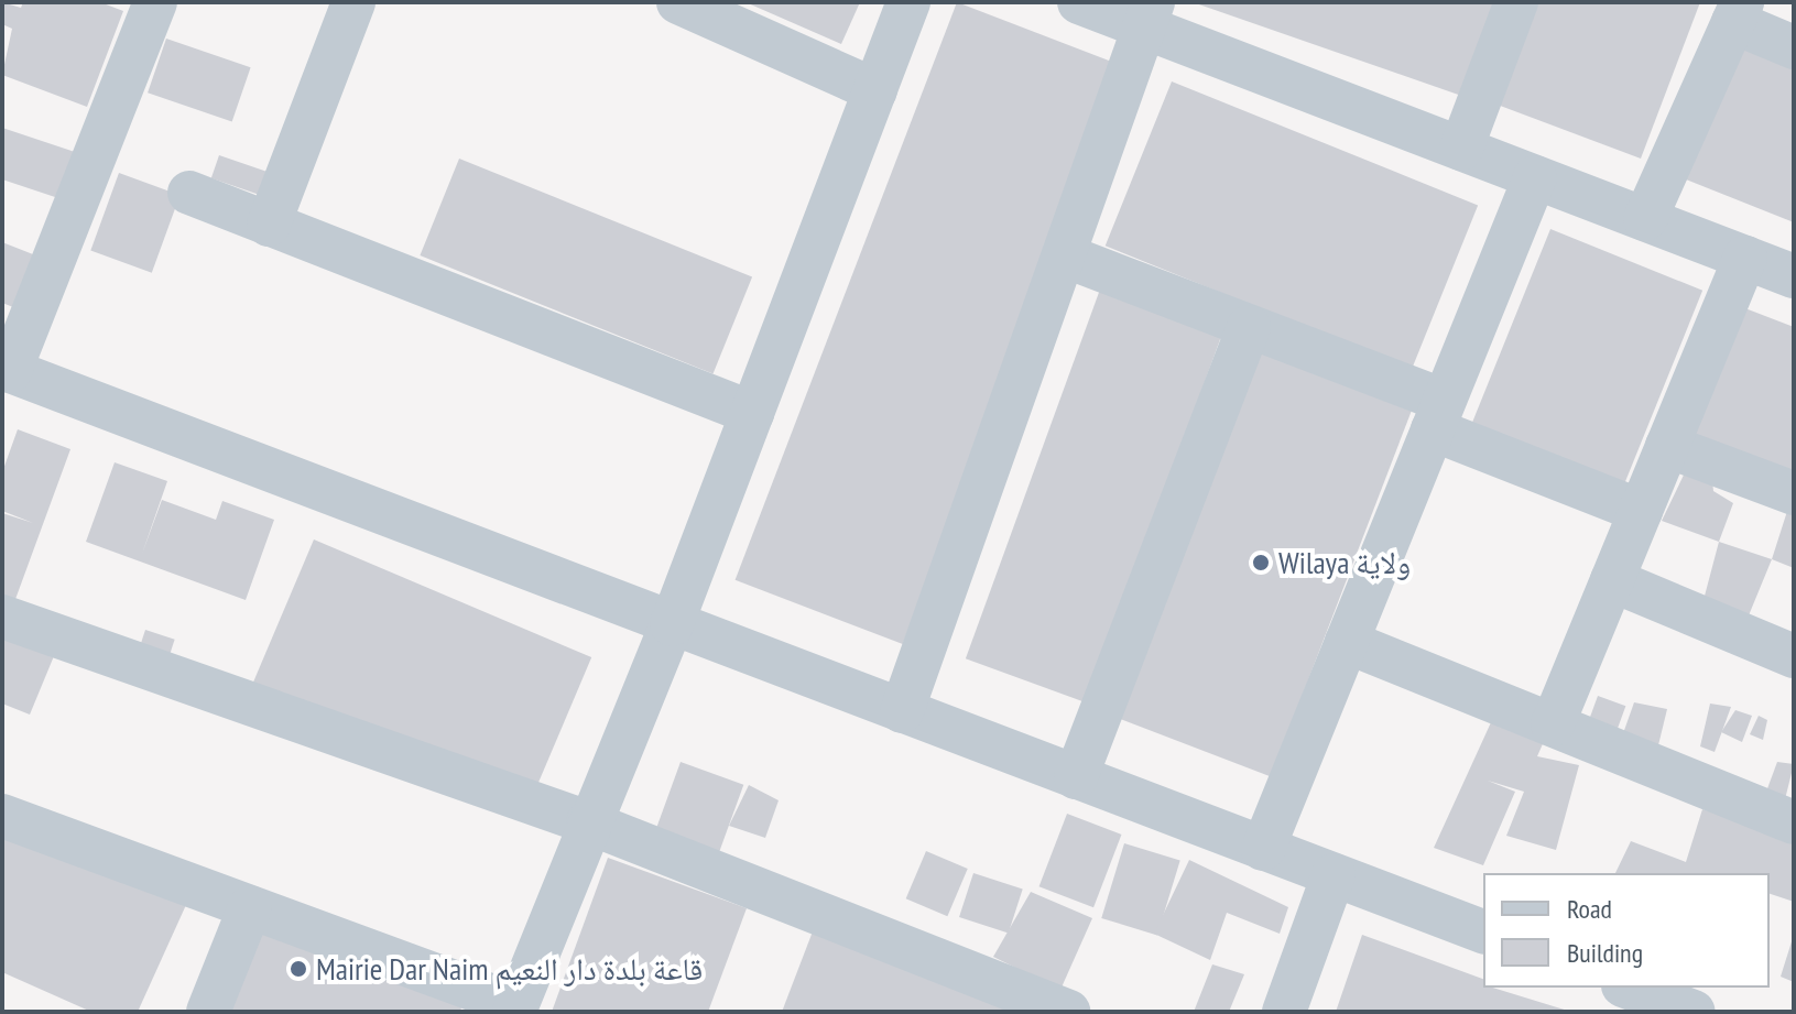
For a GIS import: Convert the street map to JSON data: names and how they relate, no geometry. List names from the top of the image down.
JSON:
{
  "places": ["Wilaya ولاية", "Mairie Dar Naim قاعة بلدة دار النعيم"],
  "legend": ["Road", "Building"]
}
